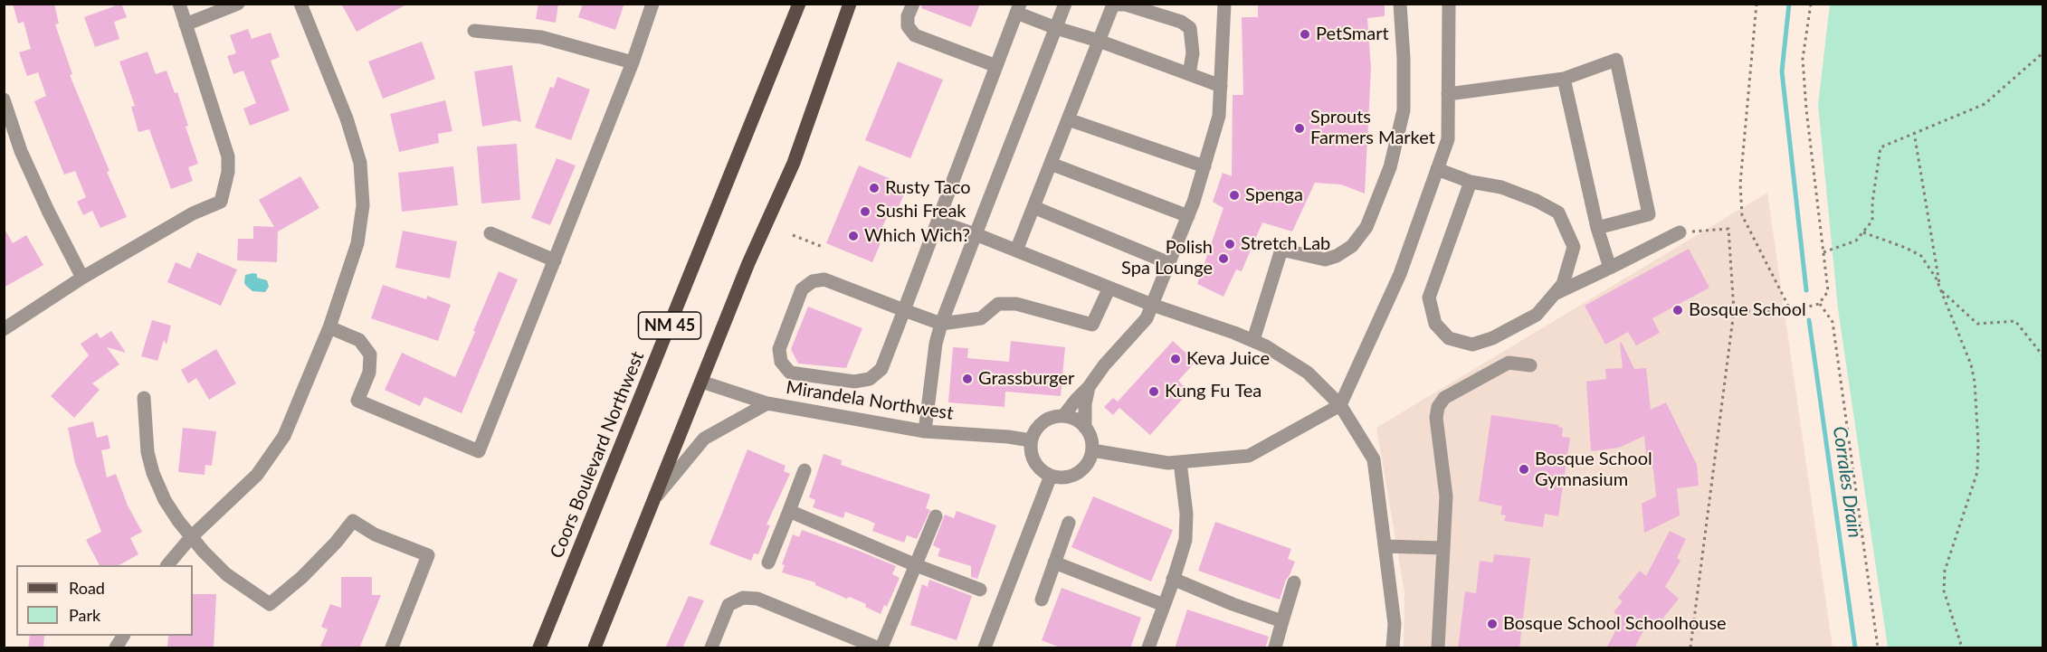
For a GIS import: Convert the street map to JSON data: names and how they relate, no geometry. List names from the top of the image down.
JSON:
{
  "streets": {
    "main road": ["NM 45", "Coors Boulevard Northwest"],
    "street": ["Mirandela Northwest"]
  },
  "crossings": [
    ["NM 45", "Mirandela Northwest"]
  ],
  "water": ["Corrales Drain"],
  "places": [
    "PetSmart",
    "Sprouts Farmers Market",
    "Rusty Taco",
    "Spenga",
    "Sushi Freak",
    "Which Wich?",
    "Stretch Lab",
    "Polish Spa Lounge",
    "Bosque School",
    "Keva Juice",
    "Grassburger",
    "Kung Fu Tea",
    "Bosque School Gymnasium",
    "Bosque School Schoolhouse"
  ],
  "legend": ["Road", "Park"]
}
